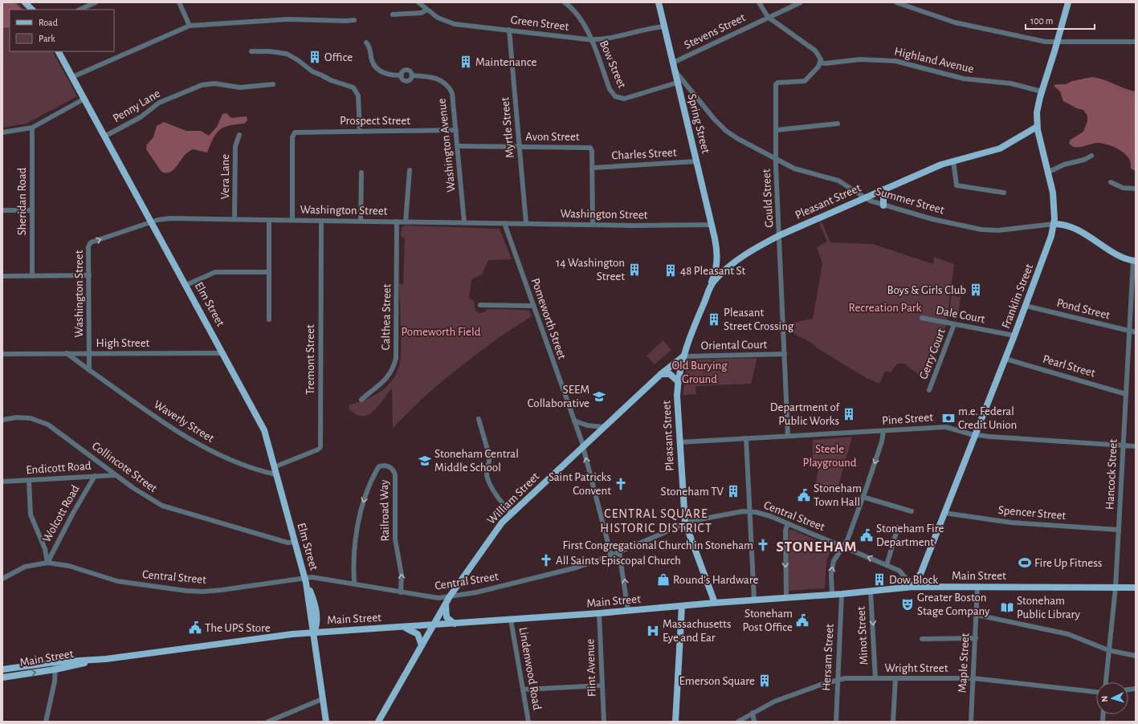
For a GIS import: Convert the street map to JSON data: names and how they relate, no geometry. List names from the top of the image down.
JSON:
{
  "streets": {
    "main road": [
      "Spring Street",
      "Summer Street",
      "Pleasant Street",
      "Franklin Street",
      "Elm Street",
      "William Street",
      "Main Street"
    ],
    "street": [
      "Green Street",
      "Stevens Street",
      "Highland Avenue",
      "Bow Street",
      "Penny Lane",
      "Prospect Street",
      "Myrtle Street",
      "Avon Street",
      "Washington Avenue",
      "Charles Street",
      "Vera Lane",
      "Gould Street",
      "Sheridan Road",
      "Washington Street",
      "Pond Street",
      "Dale Court",
      "Calthea Street",
      "Pomeworth Street",
      "High Street",
      "Oriental Court",
      "Gerry Court",
      "Tremont Street",
      "Pearl Street",
      "Pine Street",
      "Waverly Street",
      "Collincote Street",
      "Endicott Road",
      "Hancock Street",
      "Railroad Way",
      "Spencer Street",
      "Wolcott Road",
      "Central Street",
      "Minot Street",
      "Hersam Street",
      "Maple Street",
      "Flint Avenue",
      "Wright Street",
      "Lindenwood Road"
    ]
  },
  "crossings": [
    ["Green Street", "Bow Street"],
    ["Green Street", "Spring Street"],
    ["Green Street", "Myrtle Street"],
    ["Stevens Street", "Spring Street"],
    ["Highland Avenue", "Gould Street"],
    ["Highland Avenue", "Franklin Street"],
    ["Bow Street", "Spring Street"],
    ["Penny Lane", "Elm Street"],
    ["Prospect Street", "Washington Avenue"],
    ["Prospect Street", "Washington Street"],
    ["Spring Street", "Charles Street"],
    ["Spring Street", "Summer Street"],
    ["Spring Street", "Pleasant Street"],
    ["Spring Street", "Washington Street"],
    ["Myrtle Street", "Avon Street"],
    ["Myrtle Street", "Washington Street"],
    ["Avon Street", "Washington Avenue"],
    ["Avon Street", "Charles Street"],
    ["Avon Street", "Washington Street"],
    ["Washington Avenue", "Washington Street"],
    ["Vera Lane", "Washington Street"],
    ["Gould Street", "Summer Street"],
    ["Gould Street", "Pleasant Street"],
    ["Gould Street", "Oriental Court"],
    ["Gould Street", "Pine Street"],
    ["Summer Street", "Pleasant Street"],
    ["Summer Street", "Franklin Street"],
    ["Summer Street", "Hancock Street"],
    ["Pleasant Street", "Franklin Street"],
    ["Pleasant Street", "Oriental Court"],
    ["Pleasant Street", "Pine Street"],
    ["Pleasant Street", "William Street"],
    ["Pleasant Street", "Central Street"],
    ["Pleasant Street", "Main Street"],
    ["Washington Street", "Elm Street"],
    ["Washington Street", "Calthea Street"],
    ["Washington Street", "Pomeworth Street"],
    ["Washington Street", "High Street"],
    ["Washington Street", "Tremont Street"],
    ["Franklin Street", "Pond Street"],
    ["Franklin Street", "Dale Court"],
    ["Franklin Street", "Pearl Street"],
    ["Franklin Street", "Pine Street"],
    ["Franklin Street", "Spencer Street"],
    ["Franklin Street", "Central Street"],
    ["Franklin Street", "Main Street"],
    ["Elm Street", "High Street"],
    ["Elm Street", "Tremont Street"],
    ["Elm Street", "Waverly Street"],
    ["Elm Street", "Collincote Street"],
    ["Elm Street", "Central Street"],
    ["Elm Street", "Main Street"],
    ["Pond Street", "Hancock Street"],
    ["Dale Court", "Gerry Court"],
    ["Pomeworth Street", "William Street"],
    ["Pomeworth Street", "Central Street"],
    ["High Street", "Waverly Street"],
    ["Oriental Court", "William Street"],
    ["Pearl Street", "Hancock Street"],
    ["Pine Street", "Hancock Street"],
    ["Collincote Street", "Endicott Road"],
    ["Endicott Road", "Wolcott Road"],
    ["Hancock Street", "Spencer Street"],
    ["Hancock Street", "Main Street"],
    ["William Street", "Central Street"],
    ["William Street", "Main Street"],
    ["Railroad Way", "Central Street"],
    ["Wolcott Road", "Central Street"],
    ["Central Street", "Main Street"],
    ["Main Street", "Minot Street"],
    ["Main Street", "Hersam Street"],
    ["Main Street", "Maple Street"],
    ["Main Street", "Flint Avenue"],
    ["Main Street", "Lindenwood Road"],
    ["Minot Street", "Wright Street"],
    ["Hersam Street", "Wright Street"],
    ["Maple Street", "Wright Street"]
  ],
  "one_way": ["Minot Street"],
  "districts": ["CENTRAL SQUARE HISTORIC DISTRICT", "STONEHAM"],
  "parks": [
    "Recreation Park",
    "Pomeworth Field",
    "Old Burying Ground",
    "Steele Playground"
  ],
  "places": {
    "building": [
      "Office",
      "Maintenance",
      "14 Washington Street",
      "48 Pleasant St",
      "Boys & Girls Club",
      "Pleasant Street Crossing",
      "Department of Public Works",
      "Stoneham TV",
      "Dow Block",
      "Emerson Square"
    ],
    "school or university": ["SEEM Collaborative", "Stoneham Central Middle School"],
    "bank": ["m.e. Federal Credit Union"],
    "church": ["Saint Patricks Convent", "First Congregational Church in Stoneham", "All Saints Episcopal Church"],
    "public building": [
      "Stoneham Town Hall",
      "Stoneham Fire Department",
      "Stoneham Post Office",
      "The UPS Store"
    ],
    "sports": ["Fire Up Fitness"],
    "shop": ["Round's Hardware"],
    "theatre": ["Greater Boston Stage Company"],
    "library": ["Stoneham Public Library"],
    "hospital": ["Massachusetts Eye and Ear"]
  },
  "legend": ["Road", "Park"],
  "scale_bar": "100 m",
  "north": "left"
}
